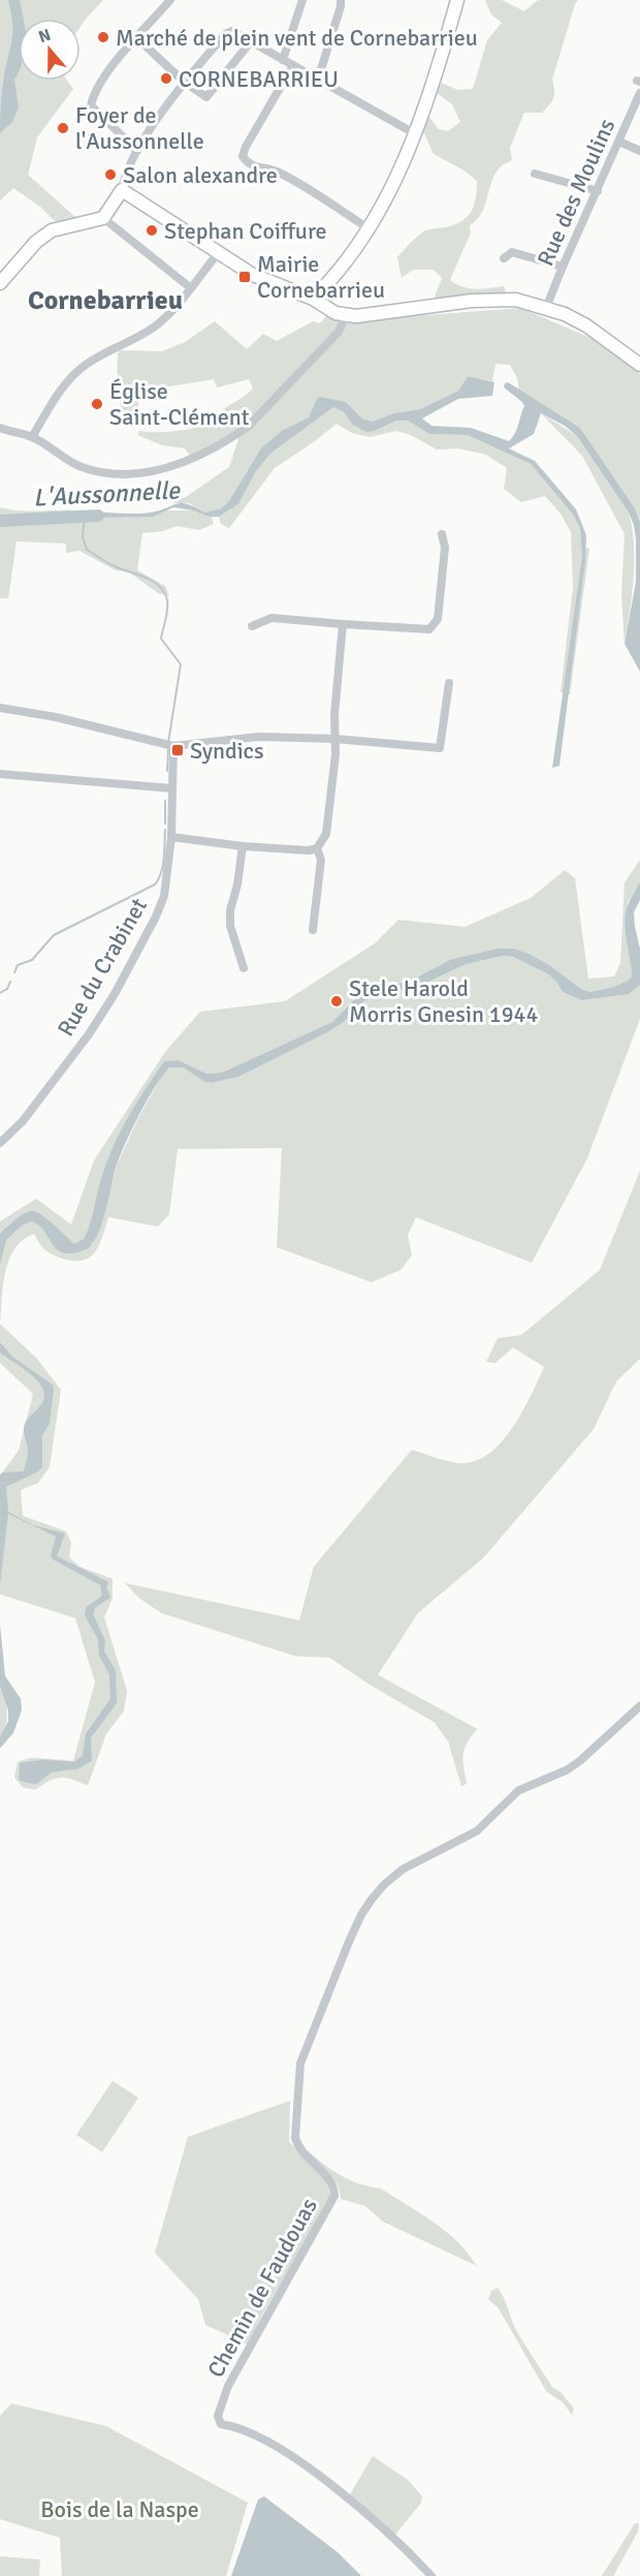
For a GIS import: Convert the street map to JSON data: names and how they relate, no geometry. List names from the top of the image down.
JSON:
{
  "streets": {
    "street": ["Rue des Moulins", "Rue du Crabinet", "Chemin de Faudouas"]
  },
  "districts": ["Cornebarrieu"],
  "water": ["L'Aussonnelle"],
  "parks": ["Bois de la Naspe"],
  "places": {
    "other": [
      "Marché de plein vent de Cornebarrieu",
      "CORNEBARRIEU",
      "Foyer de l'Aussonnelle",
      "Salon alexandre",
      "Stephan Coiffure",
      "Église Saint-Clément",
      "Stele Harold Morris Gnesin 1944"
    ],
    "transit": ["Mairie Cornebarrieu", "Syndics"]
  },
  "north": "top"
}
